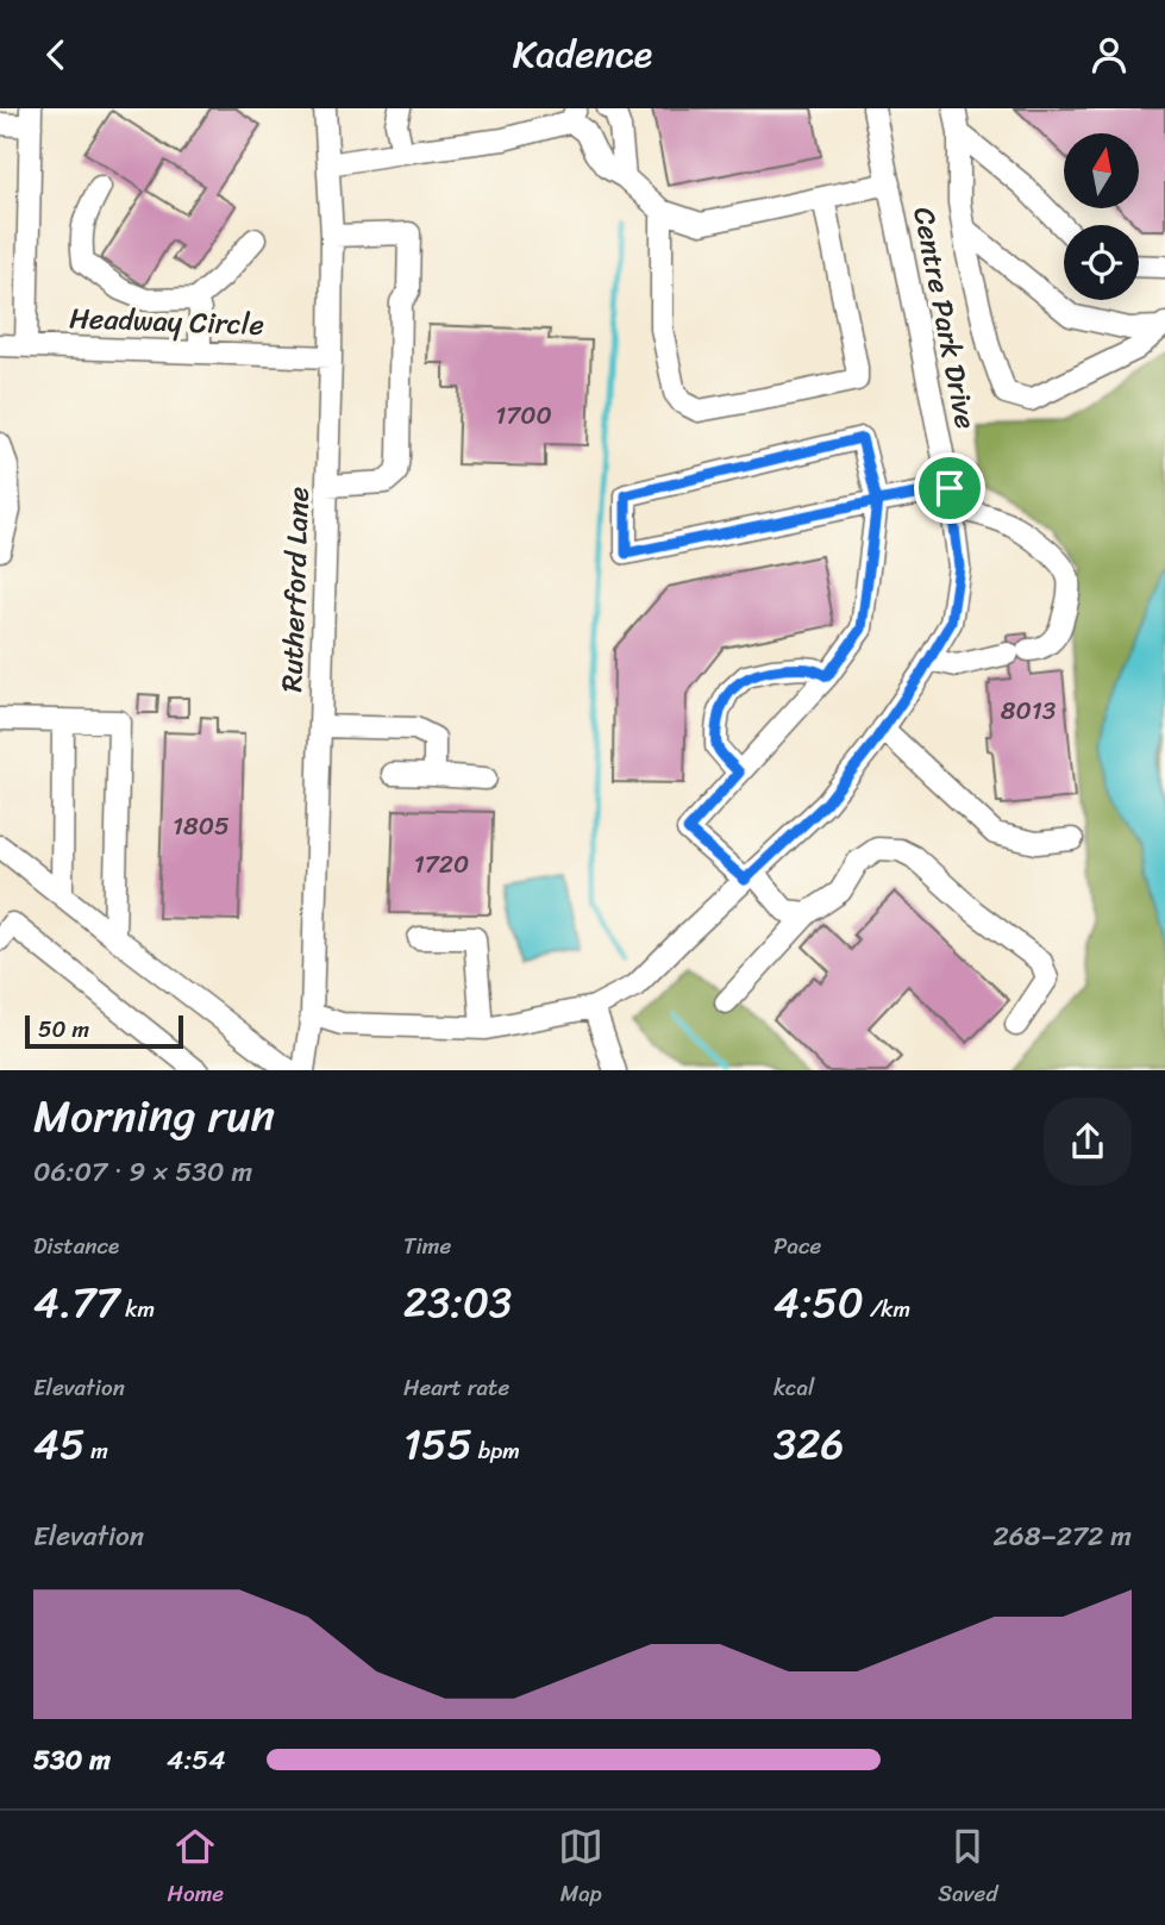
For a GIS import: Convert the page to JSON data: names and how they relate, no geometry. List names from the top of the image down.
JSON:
{
  "streets": {
    "street": ["Centre Park Drive", "Headway Circle", "Rutherford Lane"]
  },
  "crossings": [
    ["Centre Park Drive", "Rutherford Lane"],
    ["Headway Circle", "Rutherford Lane"]
  ],
  "house_numbers": [
    "1700",
    "8013",
    "1805",
    "1720"
  ],
  "scale_bar": "50 m",
  "north": "top",
  "page": {
    "header": "Kadence",
    "scale": "50 m",
    "heading": ["Morning run", "06:07 · 9 × 530 m"],
    "stats": [
      ["Distance", "4.77 km"],
      ["Time", "23:03"],
      ["Pace", "4:50 /km"],
      ["Elevation", "45 m"],
      ["Heart rate", "155 bpm"],
      ["kcal", "326"]
    ],
    "chart": ["Elevation", "268–272 m"],
    "list": [
      {
        "name": "530 m",
        "note": "4:54"
      }
    ],
    "tabs": ["Home", "Map", "Saved"]
  }
}
